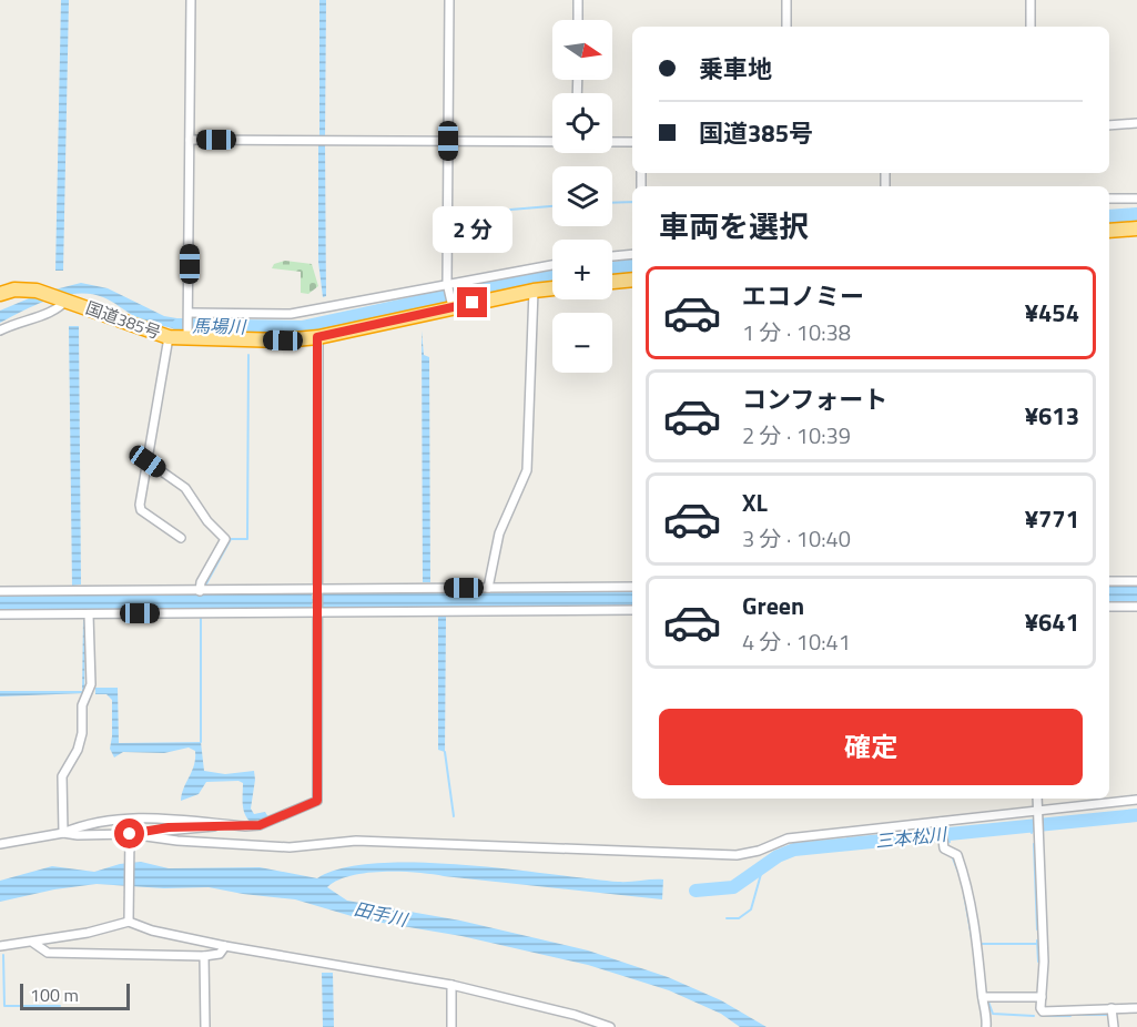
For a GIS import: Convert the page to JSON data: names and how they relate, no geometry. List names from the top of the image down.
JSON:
{
  "streets": {
    "highway": ["国道385号"]
  },
  "water": ["馬場川", "三本松川", "田手川"],
  "scale_bar": "100 m",
  "north": "right",
  "page": {
    "map_buttons": ["+", "−"],
    "banner": ["乗車地", "国道385号"],
    "heading": "車両を選択",
    "bubble": "2 分",
    "list": [
      {
        "name": "エコノミー",
        "note": "1 分 · 10:38",
        "value": "¥454"
      },
      {
        "name": "コンフォート",
        "note": "2 分 · 10:39",
        "value": "¥613"
      },
      {
        "name": "XL",
        "note": "3 分 · 10:40",
        "value": "¥771"
      },
      {
        "name": "Green",
        "note": "4 分 · 10:41",
        "value": "¥641"
      }
    ],
    "buttons": "確定",
    "scale": "100 m"
  }
}
